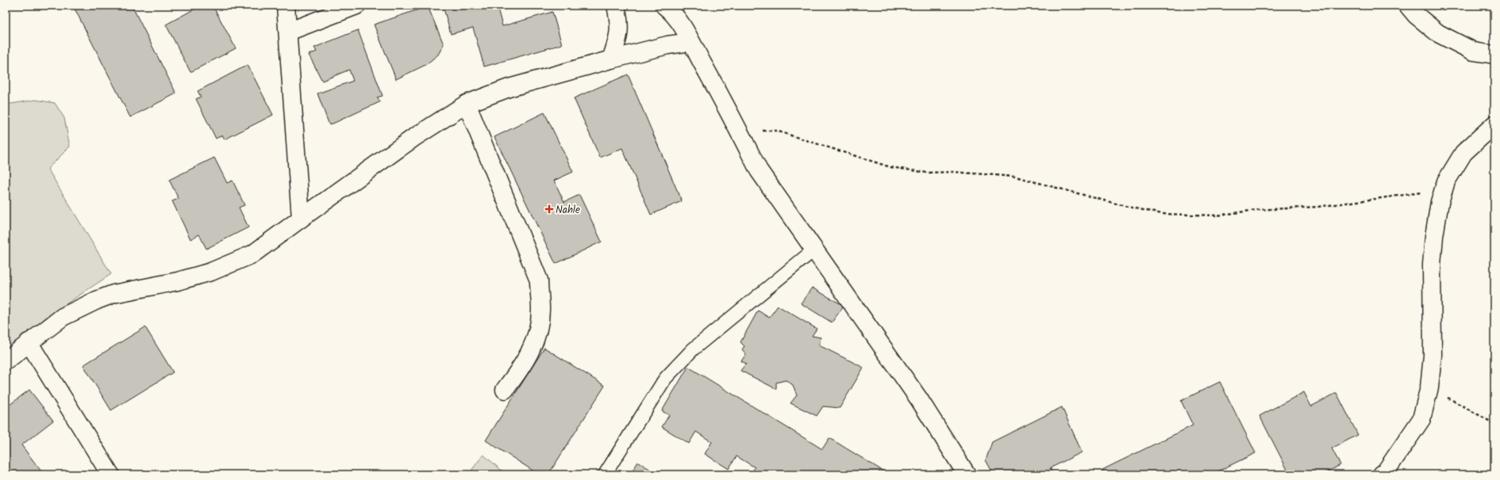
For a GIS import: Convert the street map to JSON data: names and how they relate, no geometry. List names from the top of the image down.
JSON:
{
  "places": {
    "health": ["Nahle"]
  }
}
